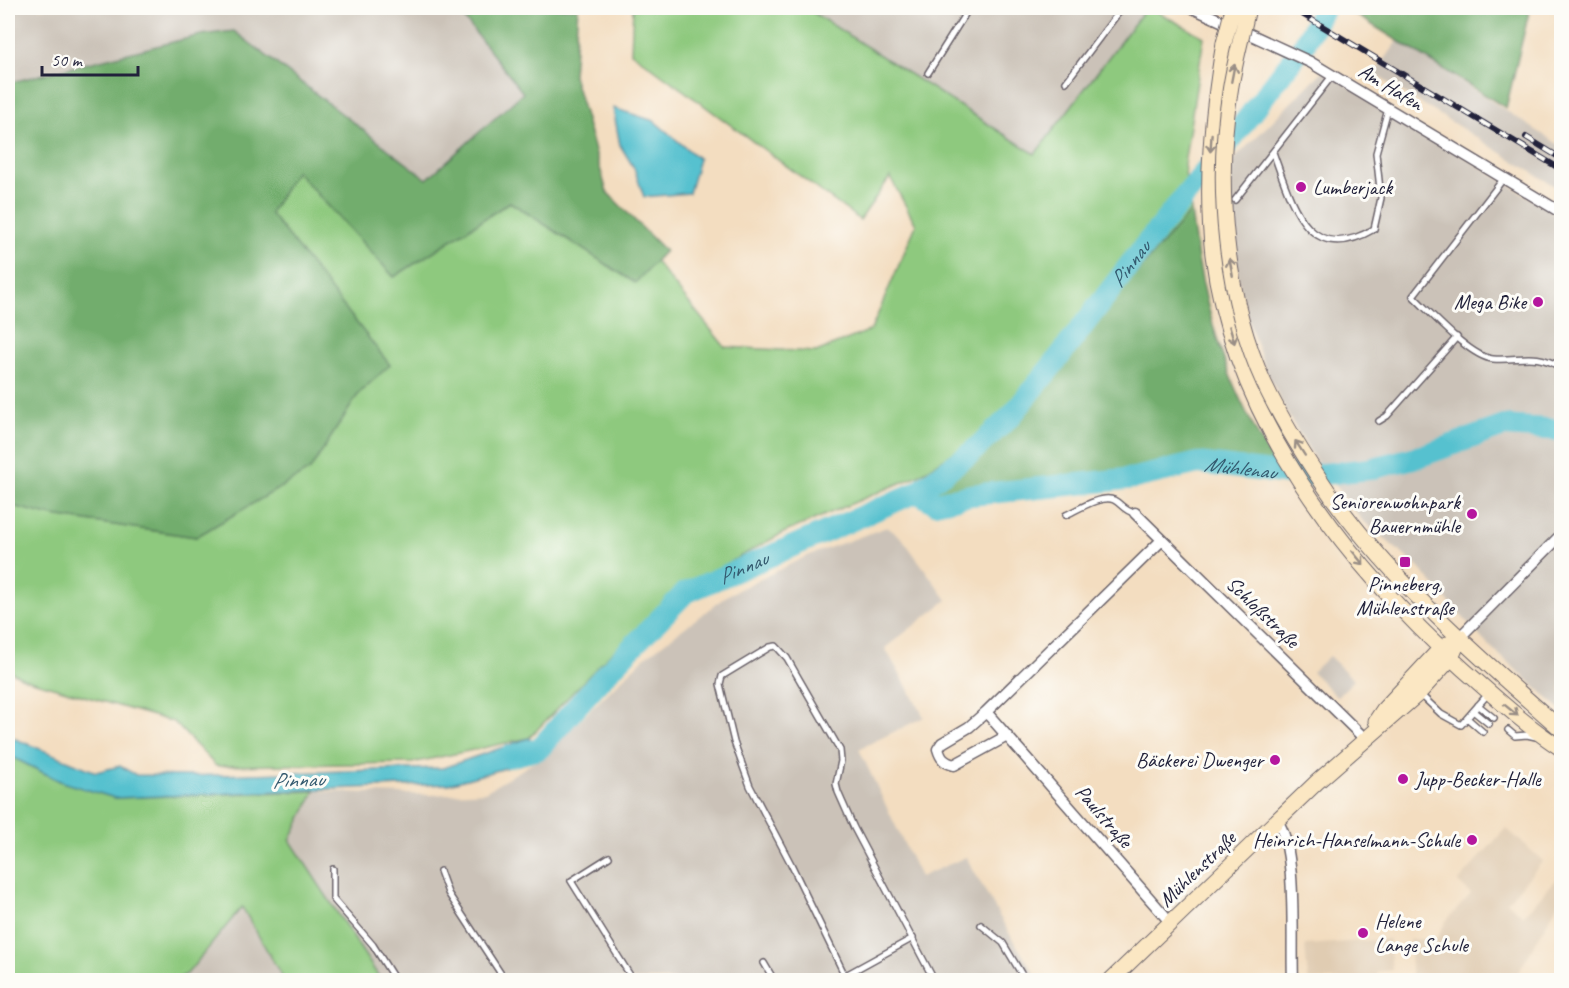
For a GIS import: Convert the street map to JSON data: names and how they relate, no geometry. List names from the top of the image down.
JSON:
{
  "streets": {
    "main road": ["Mühlenstraße"],
    "street": ["Am Hafen", "Schloßstraße", "Paulstraße"]
  },
  "crossings": [
    ["Schloßstraße", "Mühlenstraße"],
    ["Paulstraße", "Mühlenstraße"]
  ],
  "water": ["Pinnau", "Mühlenau"],
  "places": {
    "other": [
      "Lumberjack",
      "Mega Bike",
      "Seniorenwohnpark Bauernmühle",
      "Bäckerei Dwenger",
      "Jupp-Becker-Halle",
      "Heinrich-Hanselmann-Schule",
      "Helene Lange Schule"
    ],
    "transit": ["Pinneberg, Mühlenstraße"]
  },
  "scale_bar": "50 m"
}
